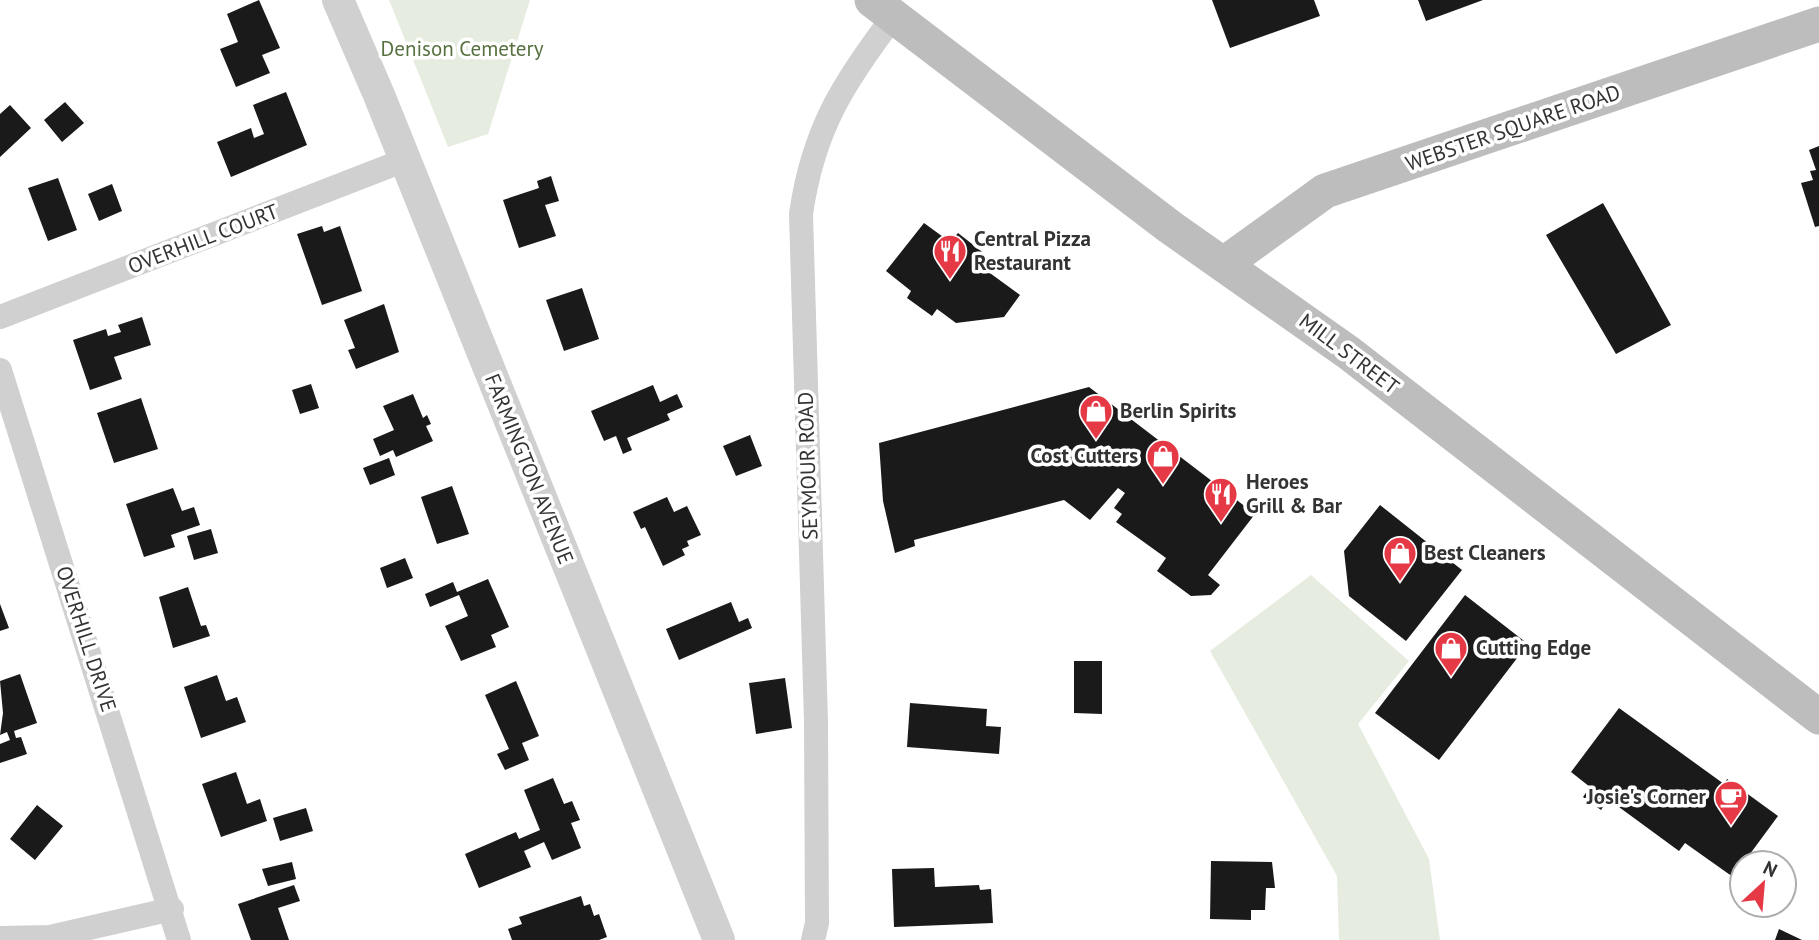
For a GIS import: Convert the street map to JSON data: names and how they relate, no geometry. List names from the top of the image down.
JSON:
{
  "streets": {
    "main road": ["WEBSTER SQUARE ROAD", "MILL STREET"],
    "street": [
      "OVERHILL COURT",
      "SEYMOUR ROAD",
      "FARMINGTON AVENUE",
      "OVERHILL DRIVE"
    ]
  },
  "crossings": [
    ["WEBSTER SQUARE ROAD", "MILL STREET"],
    ["OVERHILL COURT", "FARMINGTON AVENUE"],
    ["MILL STREET", "SEYMOUR ROAD"]
  ],
  "parks": ["Denison Cemetery"],
  "places": {
    "restaurant": ["Central Pizza Restaurant", "Heroes Grill & Bar"],
    "shop": [
      "Berlin Spirits",
      "Cost Cutters",
      "Best Cleaners",
      "Cutting Edge"
    ],
    "cafe": ["Josie's Corner"]
  },
  "north": "top right"
}
